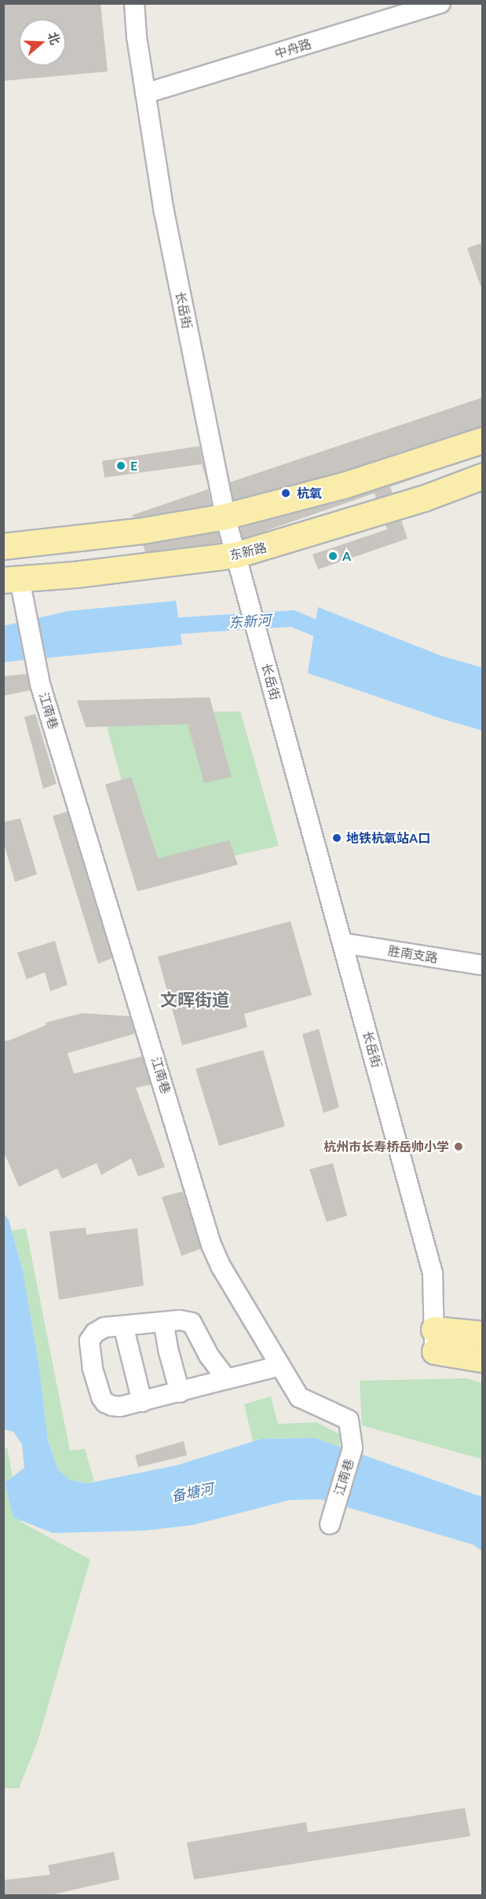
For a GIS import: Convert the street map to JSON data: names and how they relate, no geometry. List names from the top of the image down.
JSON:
{
  "streets": {
    "main road": ["东新路"],
    "street": [
      "中舟路",
      "长岳街",
      "江南巷",
      "胜南支路"
    ]
  },
  "crossings": [
    ["中舟路", "长岳街"],
    ["长岳街", "东新路"],
    ["长岳街", "胜南支路"],
    ["东新路", "江南巷"]
  ],
  "districts": ["文晖街道"],
  "water": ["东新河", "备塘河"],
  "places": [
    "E",
    "杭氧",
    "A",
    "地铁杭氧站A口",
    "杭州市长寿桥岳帅小学"
  ],
  "north": "right"
}
